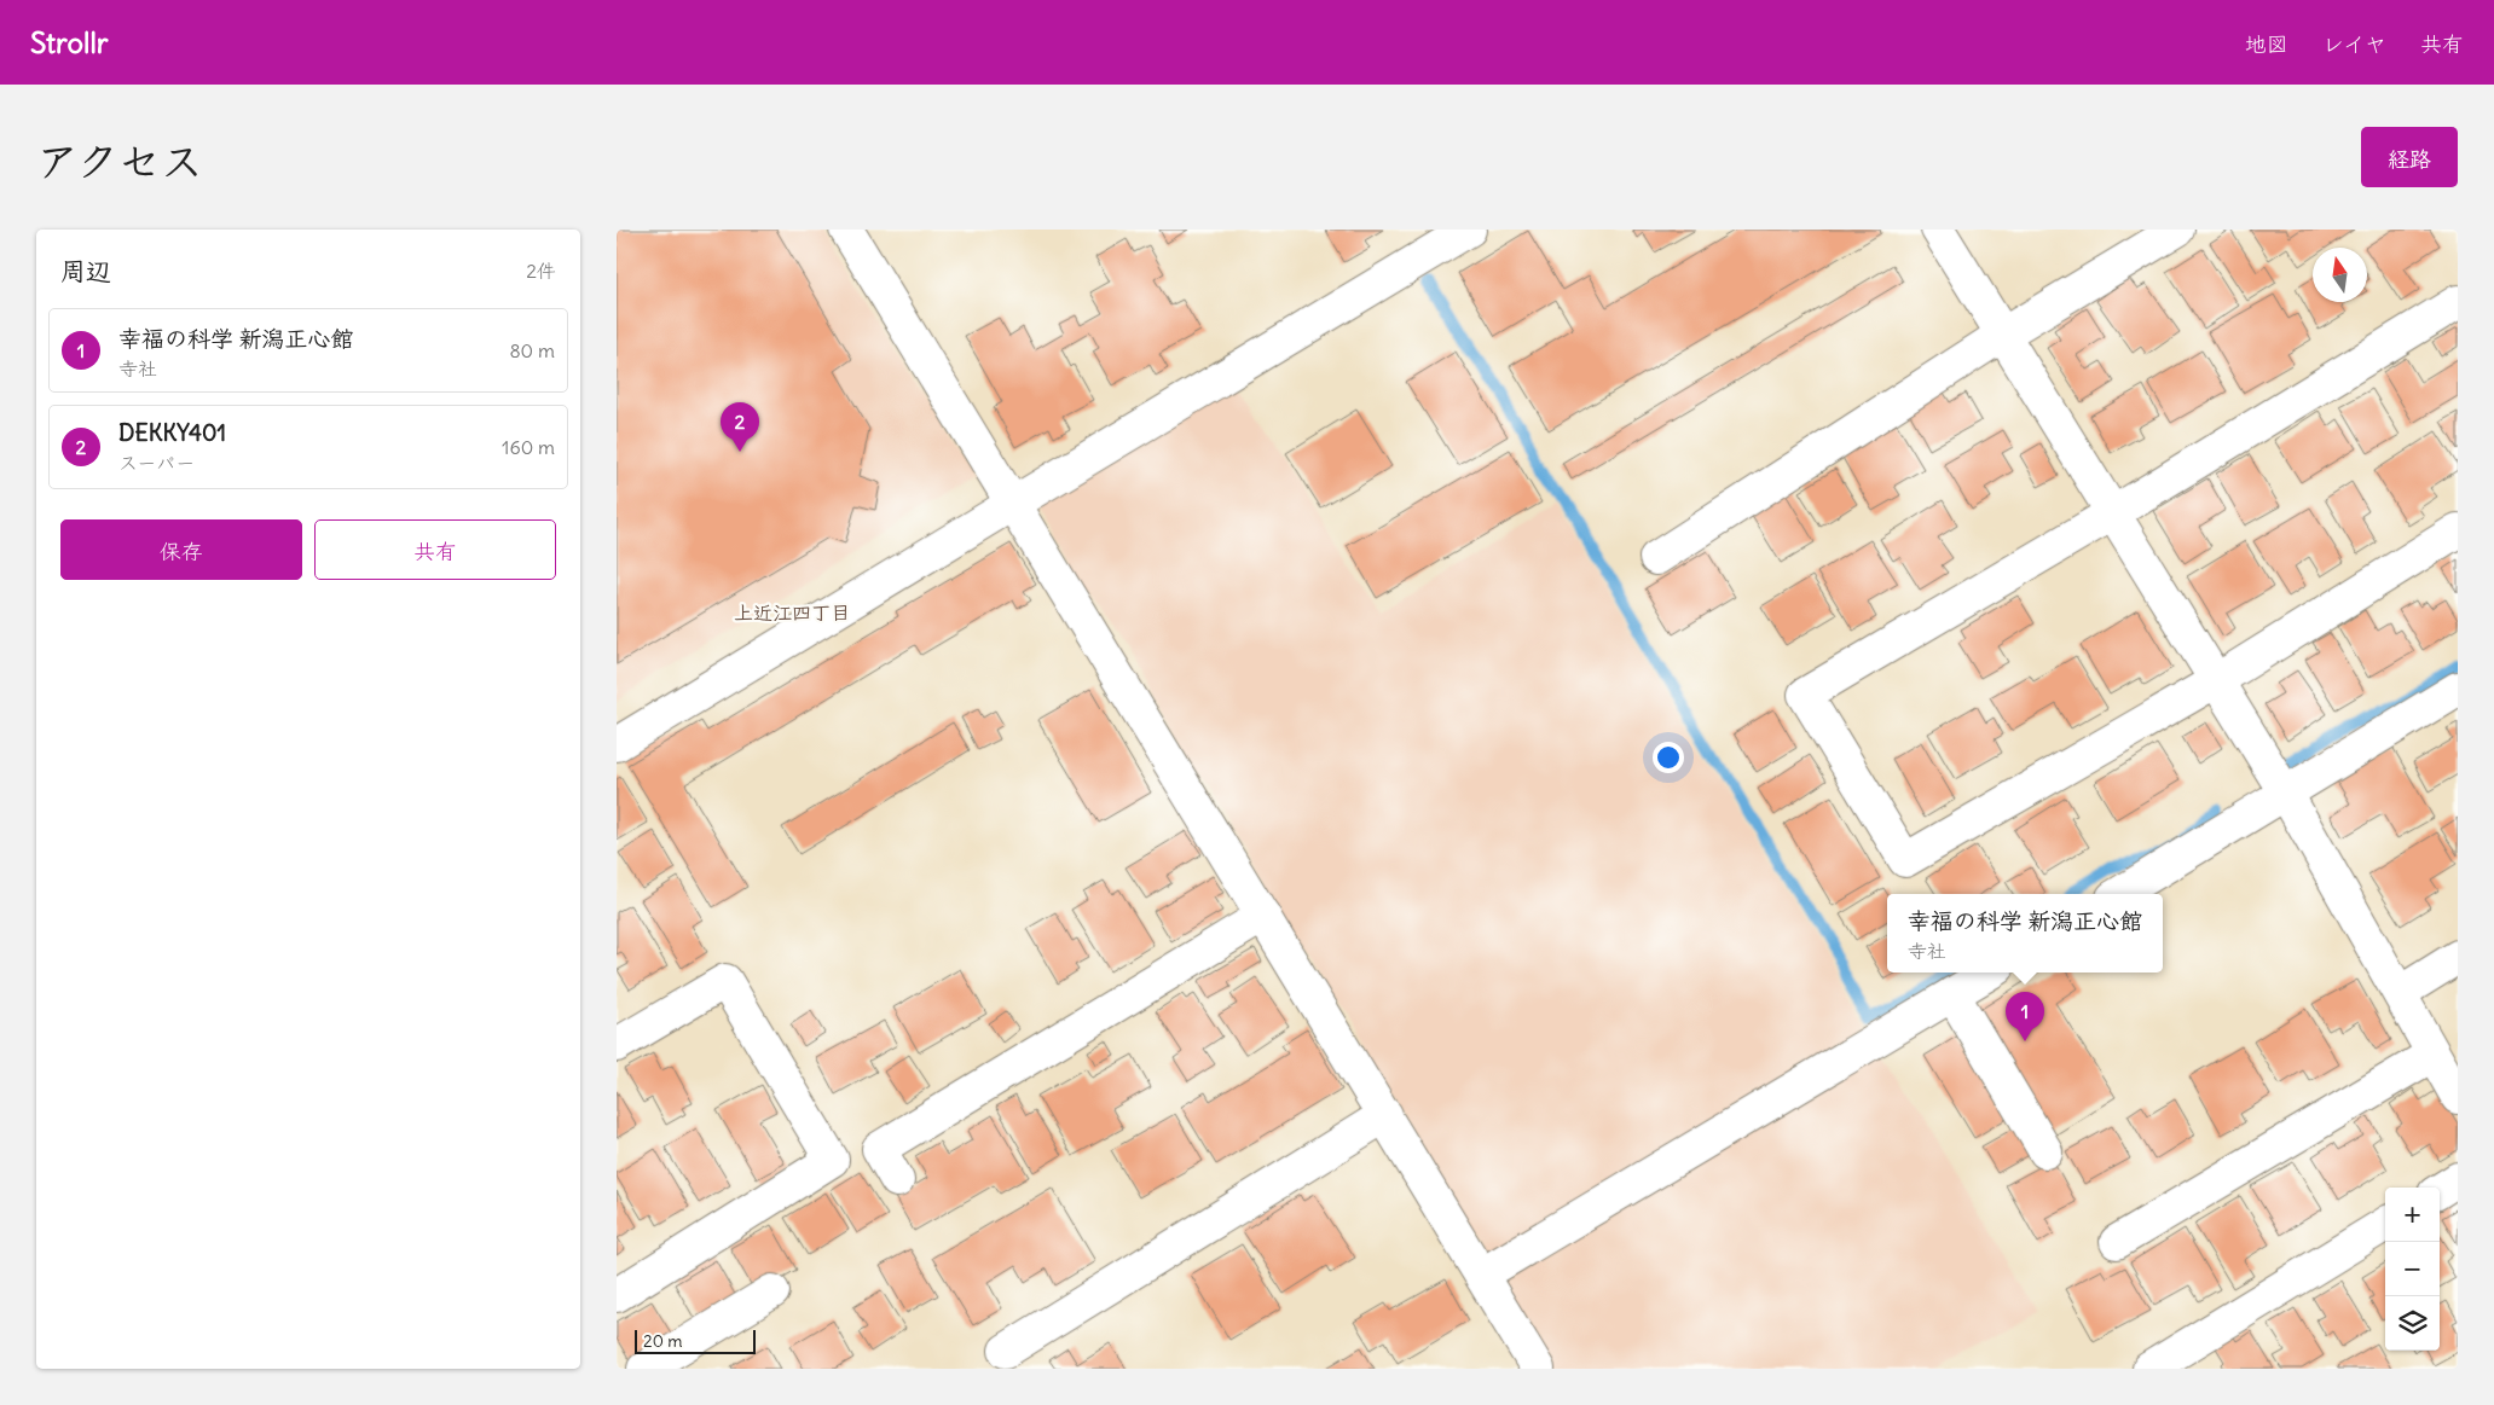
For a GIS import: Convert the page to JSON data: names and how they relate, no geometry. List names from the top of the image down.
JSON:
{
  "districts": ["上近江四丁目"],
  "scale_bar": "20 m",
  "north": "top",
  "page": {
    "header": "Strollr",
    "nav": ["地図", "レイヤ", "共有"],
    "title": "アクセス",
    "buttons": [
      "経路",
      ["保存", "共有"]
    ],
    "heading": ["周辺", "2件"],
    "list": [
      {
        "mark": "1",
        "name": "幸福の科学 新潟正心館",
        "note": "寺社",
        "value": "80 m"
      },
      {
        "mark": "2",
        "name": "DEKKY401",
        "note": "スーパー",
        "value": "160 m"
      }
    ],
    "pins": ["2", "1"],
    "popup": ["幸福の科学 新潟正心館", "寺社"],
    "map_buttons": ["+", "−"],
    "scale": "20 m"
  }
}
